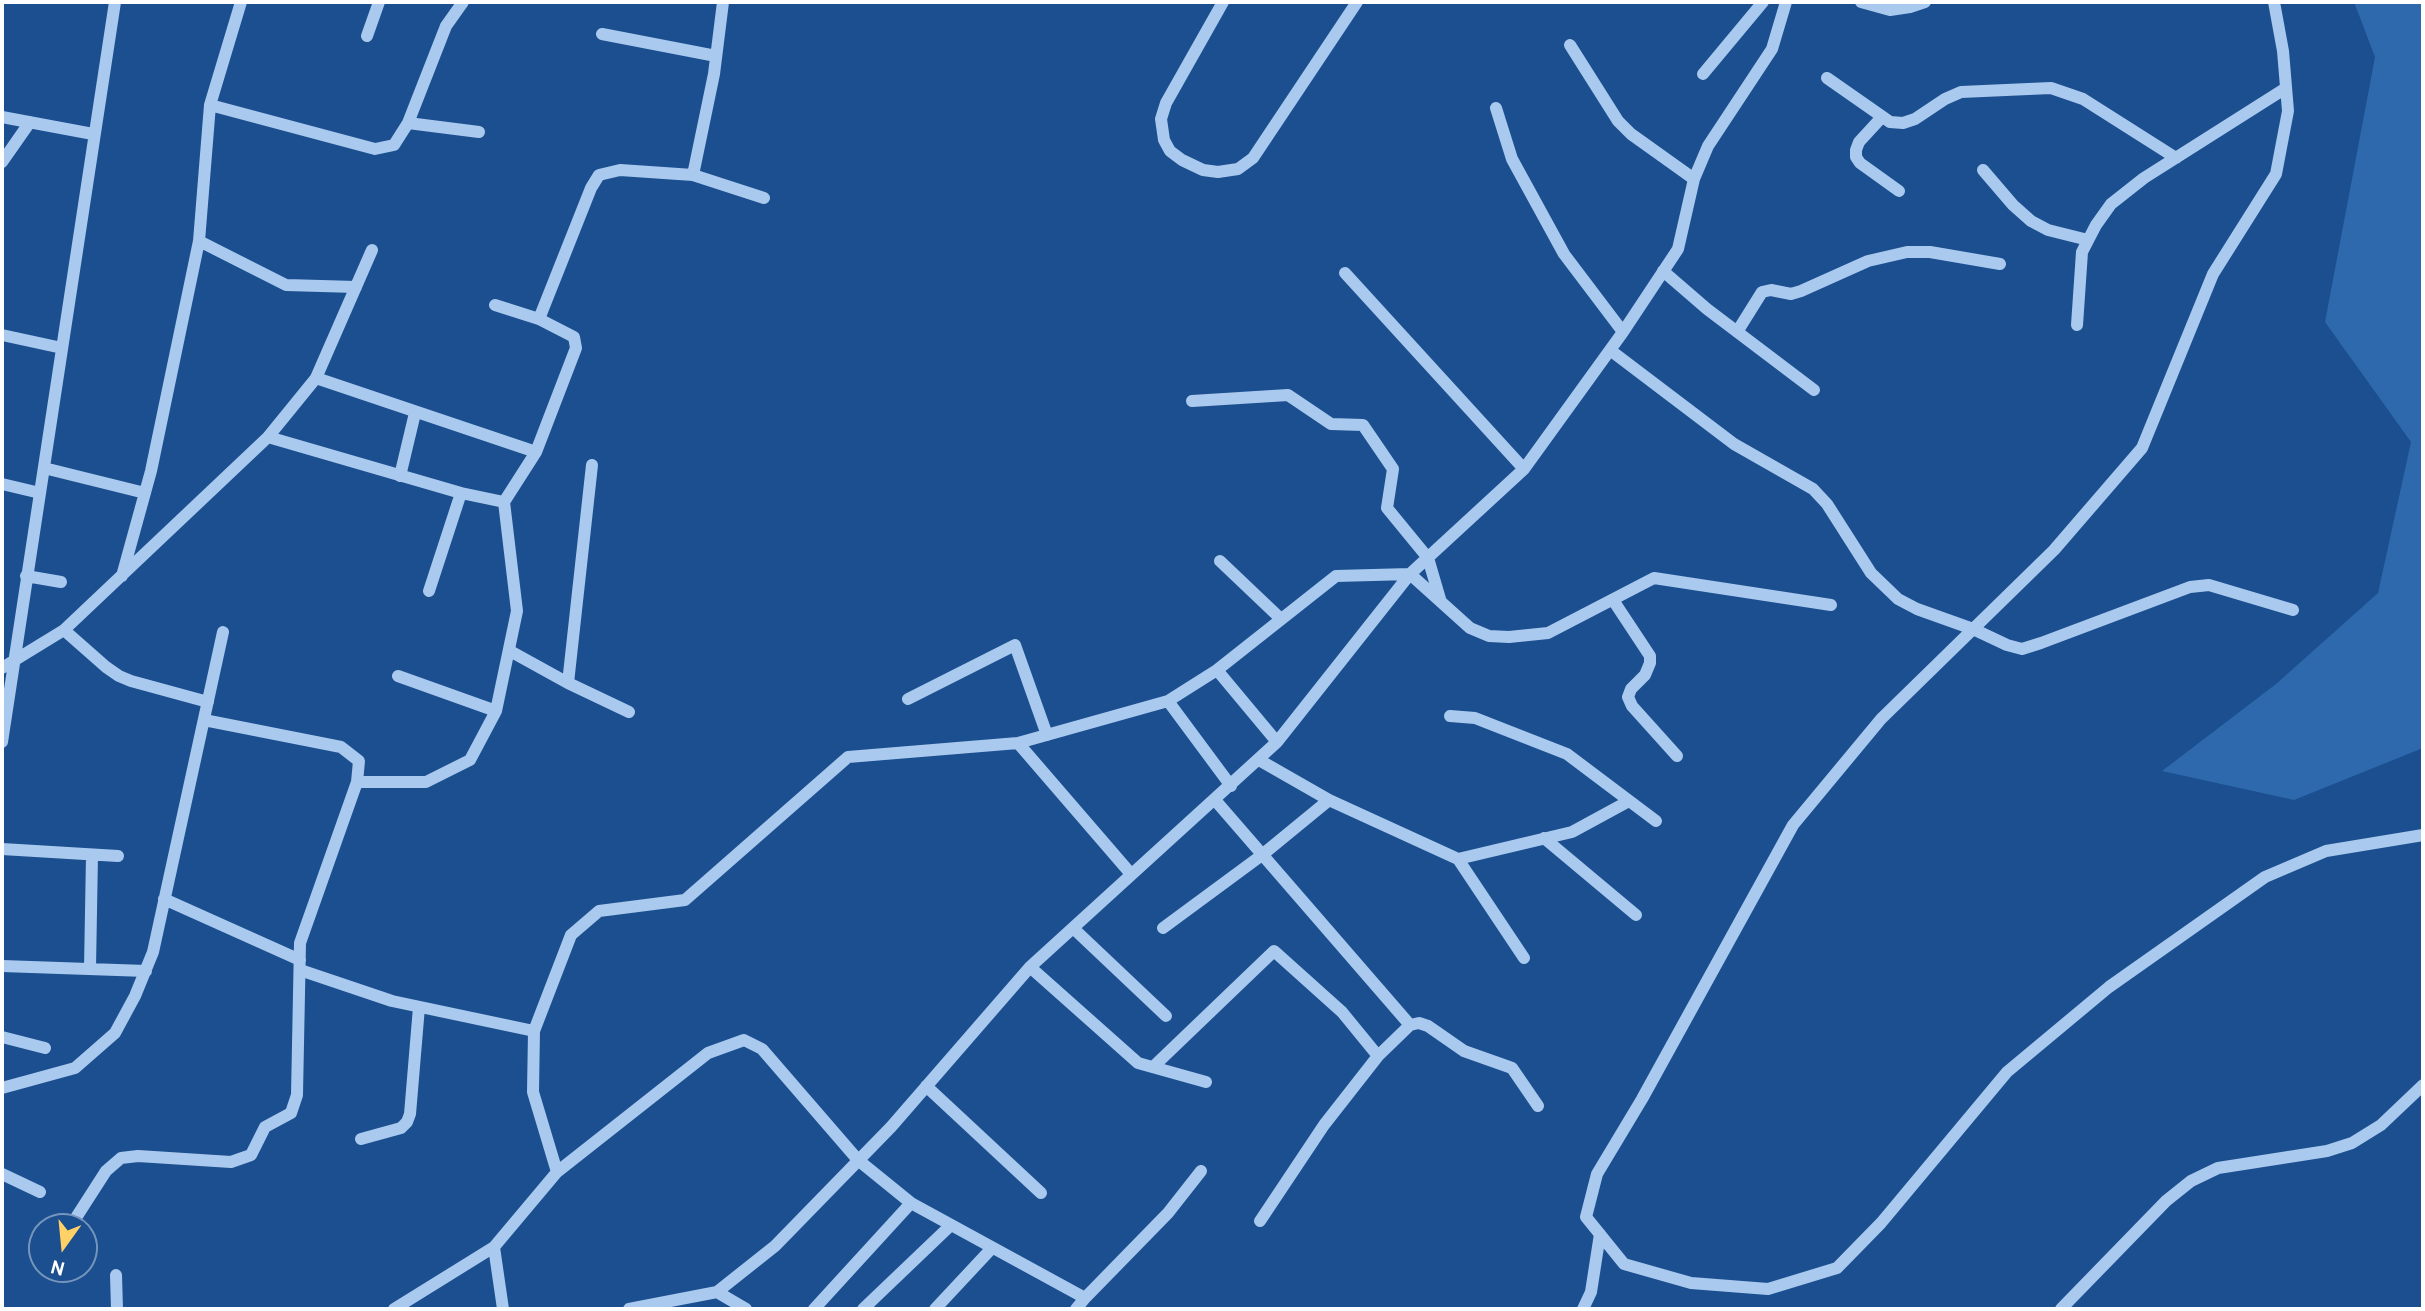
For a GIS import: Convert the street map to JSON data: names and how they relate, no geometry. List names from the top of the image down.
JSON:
{
  "north": "bottom"
}
